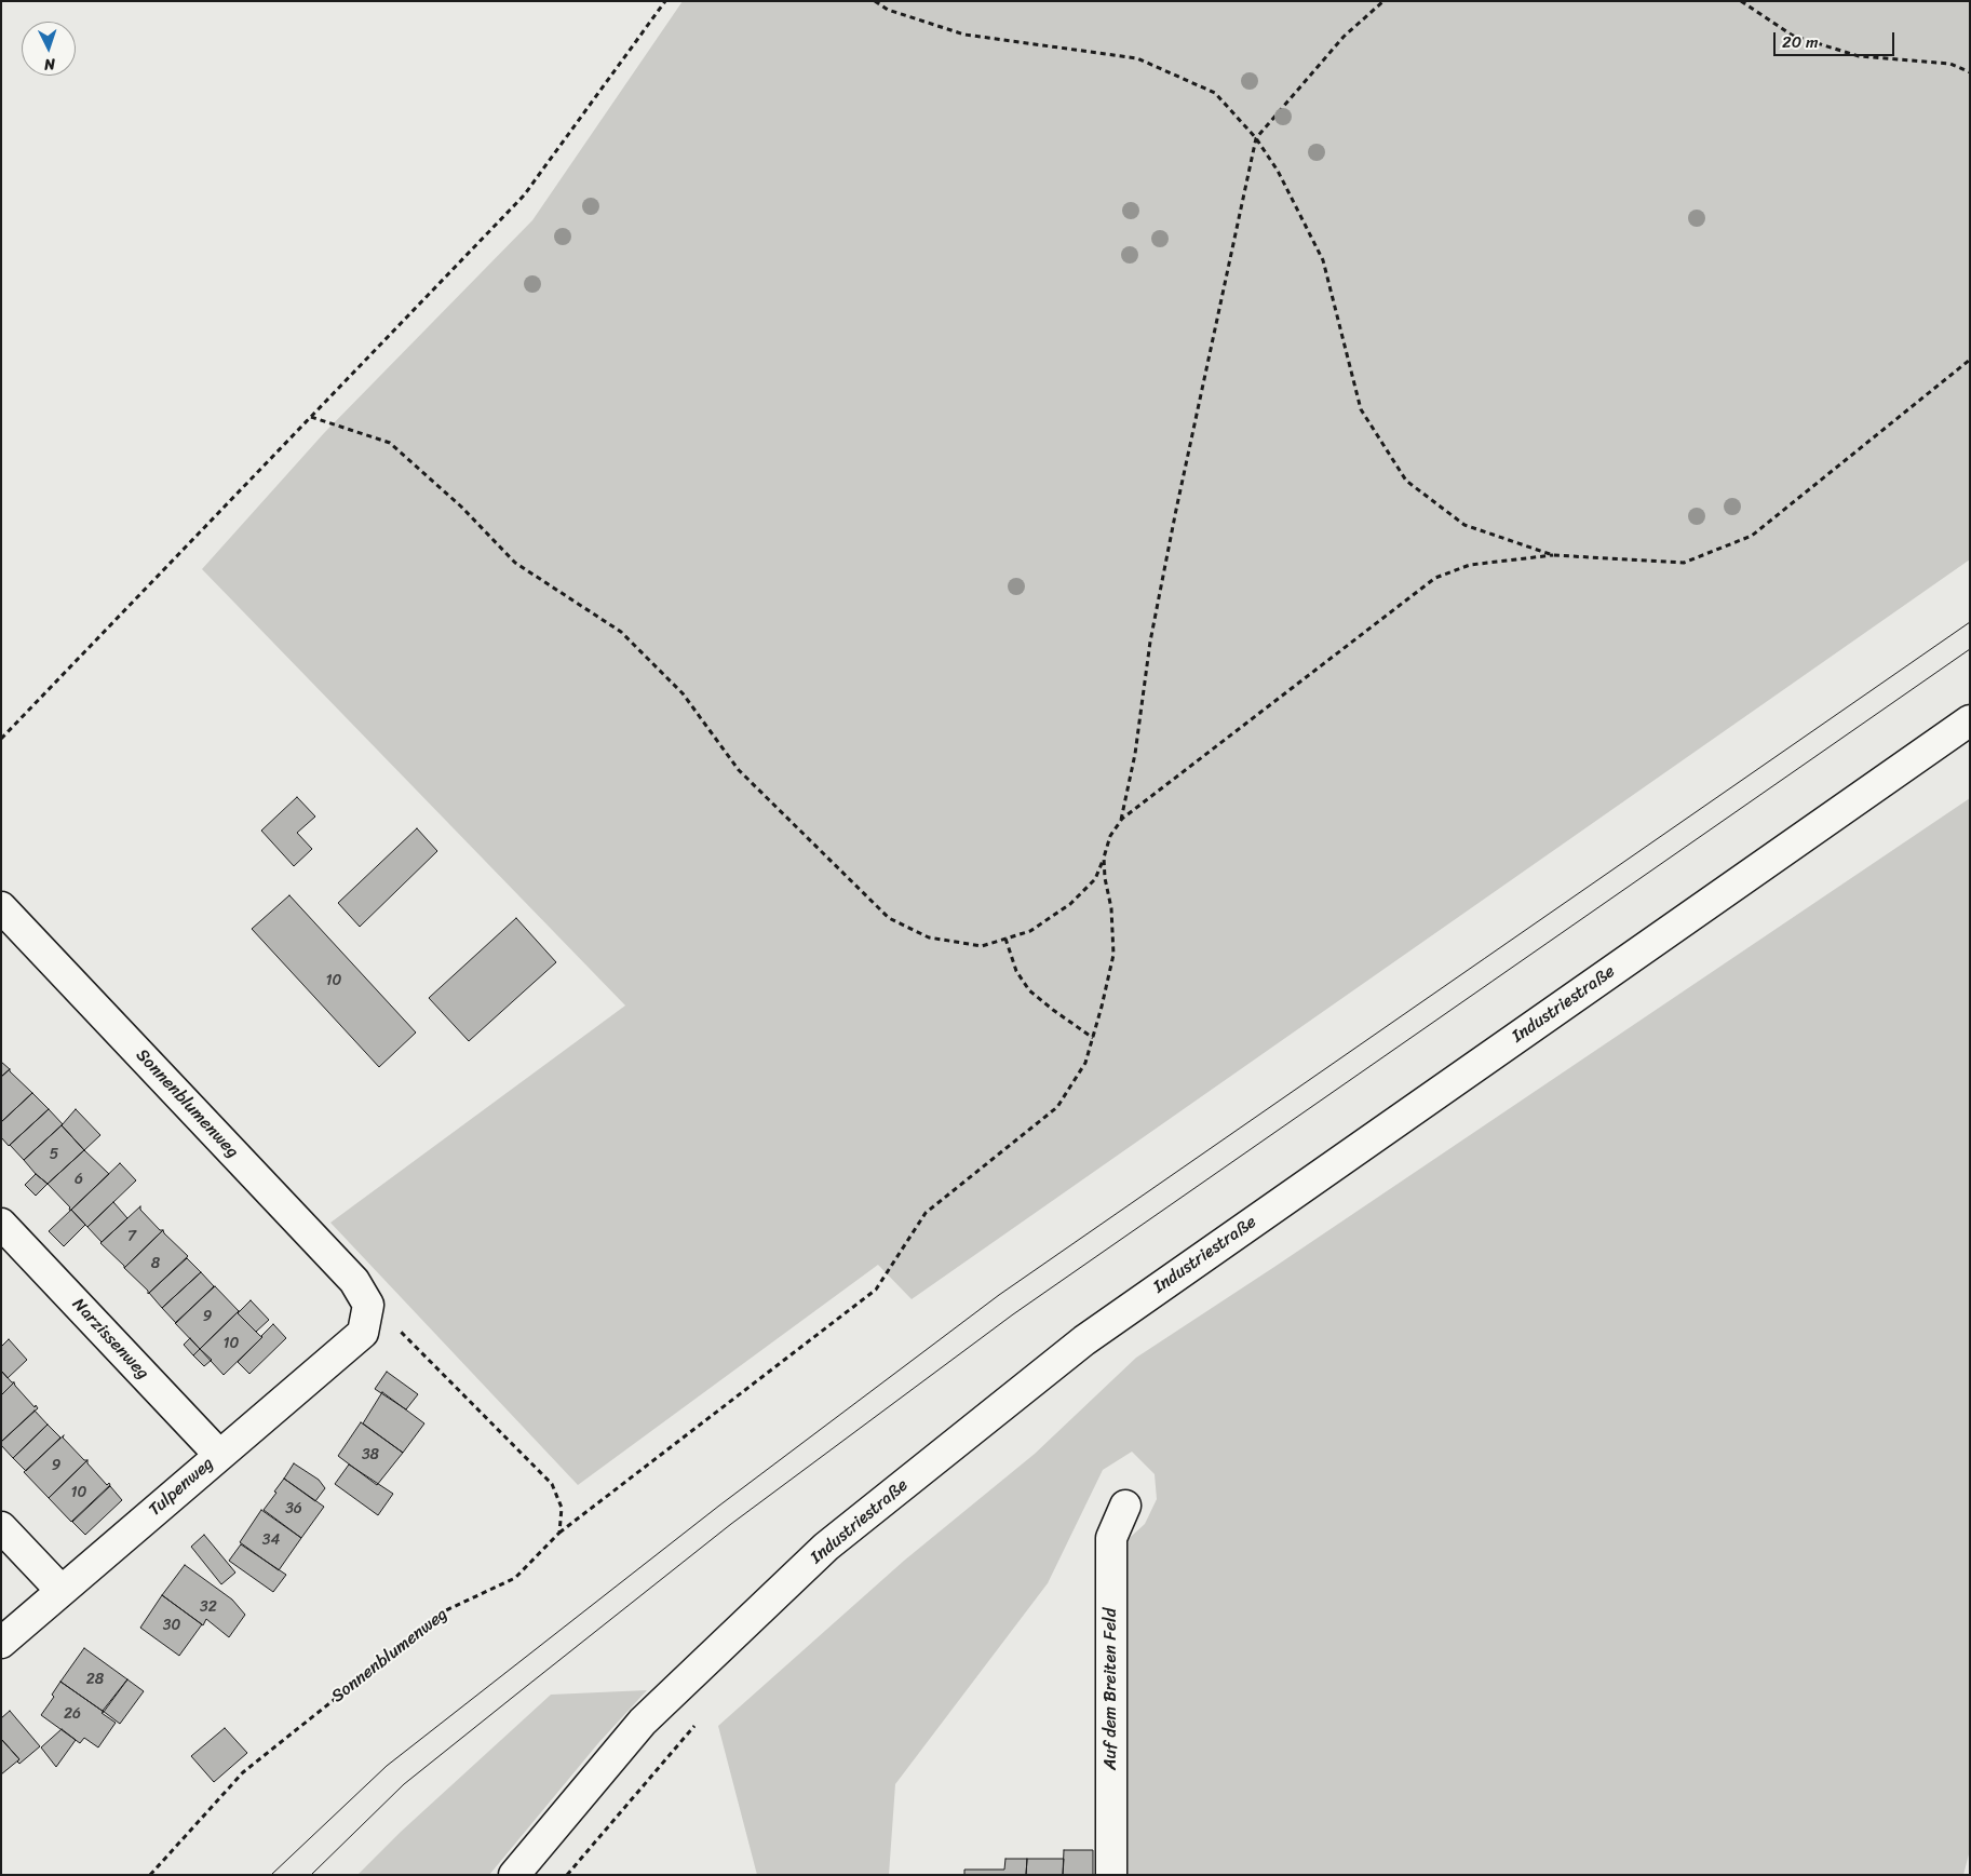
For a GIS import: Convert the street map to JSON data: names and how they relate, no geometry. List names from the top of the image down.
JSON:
{
  "streets": {
    "main road": [
      "Industriestraße",
      "Sonnenblumenweg",
      "Narzissenweg",
      "Tulpenweg",
      "Auf dem Breiten Feld"
    ]
  },
  "crossings": [
    ["Sonnenblumenweg", "Tulpenweg"],
    ["Narzissenweg", "Tulpenweg"]
  ],
  "house_numbers": [
    "10",
    "5",
    "6",
    "7",
    "8",
    "9",
    "10",
    "38",
    "9",
    "10",
    "36",
    "34",
    "32",
    "30",
    "28",
    "26"
  ],
  "scale_bar": "20 m",
  "north": "bottom"
}
